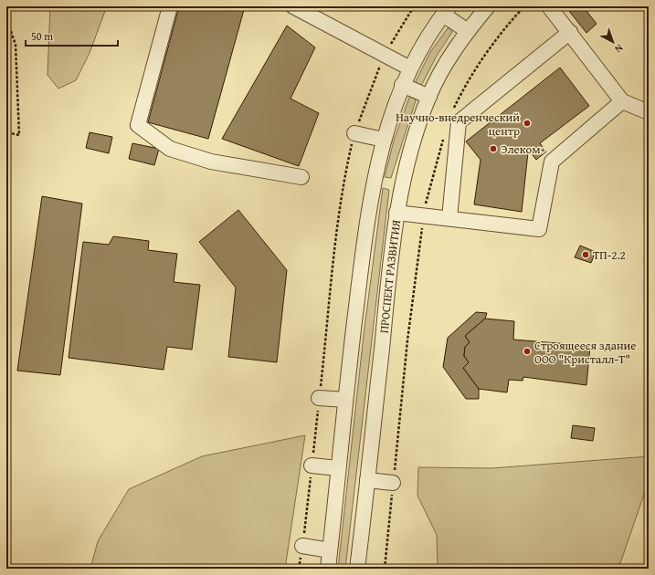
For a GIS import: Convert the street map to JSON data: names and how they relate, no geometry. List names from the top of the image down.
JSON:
{
  "streets": {
    "street": ["ПРОСПЕКТ РАЗВИТИЯ"]
  },
  "places": [
    "Научно-внедренческий центр",
    "Элеком+",
    "ТП-2.2",
    "Строящееся здание ООО \"Кристалл-Т\""
  ],
  "scale_bar": "50 m",
  "north": "bottom right"
}
